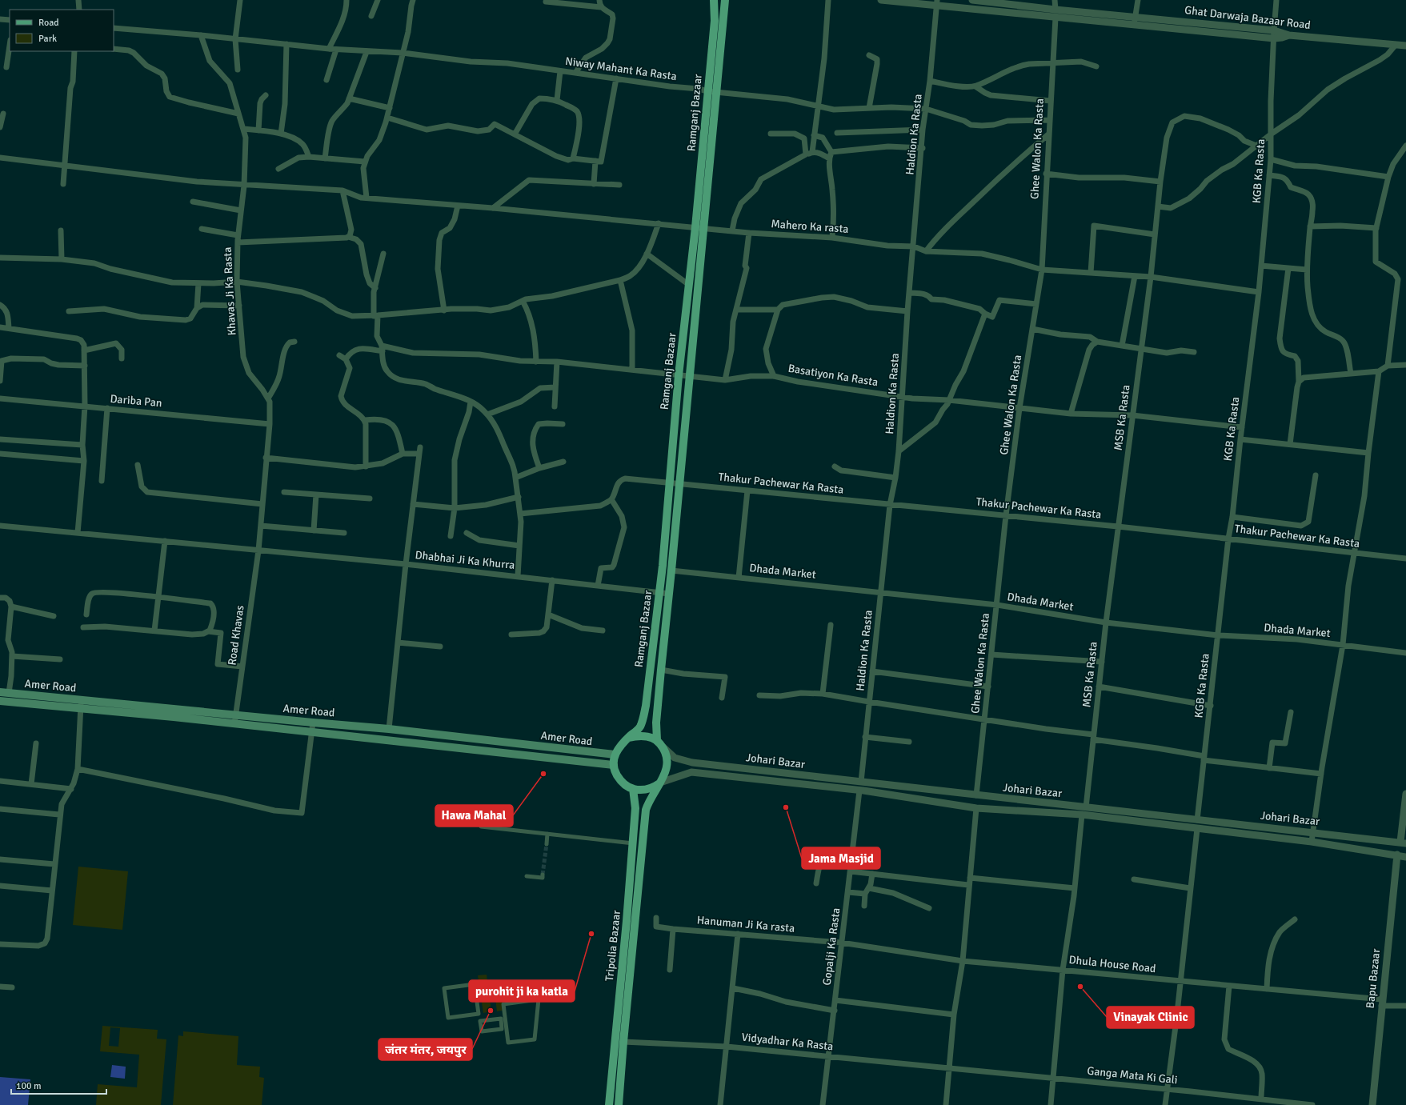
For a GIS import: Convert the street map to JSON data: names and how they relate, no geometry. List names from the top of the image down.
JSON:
{
  "streets": {
    "main road": ["Ramganj Bazaar", "Amer Road", "Tripolia Bazaar"],
    "street": [
      "Ghat Darwaja Bazaar Road",
      "Niway Mahant Ka Rasta",
      "Haldion Ka Rasta",
      "Ghee Walon Ka Rasta",
      "KGB Ka Rasta",
      "Mahero Ka rasta",
      "Khavas Ji Ka Rasta",
      "Basatiyon Ka Rasta",
      "Dariba Pan",
      "MSB Ka Rasta",
      "Thakur Pachewar Ka Rasta",
      "Dhabhai Ji Ka Khurra",
      "Dhada Market",
      "Road Khavas",
      "Johari Bazar",
      "Hanuman Ji Ka rasta",
      "Gopalji Ka Rasta",
      "Dhula House Road",
      "Bapu Bazaar",
      "Vidyadhar Ka Rasta",
      "Ganga Mata Ki Gali"
    ]
  },
  "crossings": [
    ["Ghat Darwaja Bazaar Road", "KGB Ka Rasta"],
    ["Niway Mahant Ka Rasta", "Ramganj Bazaar"],
    ["Niway Mahant Ka Rasta", "Haldion Ka Rasta"],
    ["Niway Mahant Ka Rasta", "Ghee Walon Ka Rasta"],
    ["Niway Mahant Ka Rasta", "Khavas Ji Ka Rasta"],
    ["Ramganj Bazaar", "Mahero Ka rasta"],
    ["Ramganj Bazaar", "Basatiyon Ka Rasta"],
    ["Ramganj Bazaar", "Thakur Pachewar Ka Rasta"],
    ["Ramganj Bazaar", "Dhabhai Ji Ka Khurra"],
    ["Ramganj Bazaar", "Dhada Market"],
    ["Ramganj Bazaar", "Amer Road"],
    ["Ramganj Bazaar", "Johari Bazar"],
    ["Ramganj Bazaar", "Tripolia Bazaar"],
    ["Haldion Ka Rasta", "Mahero Ka rasta"],
    ["Haldion Ka Rasta", "Basatiyon Ka Rasta"],
    ["Haldion Ka Rasta", "Thakur Pachewar Ka Rasta"],
    ["Haldion Ka Rasta", "Dhada Market"],
    ["Haldion Ka Rasta", "Johari Bazar"],
    ["Ghee Walon Ka Rasta", "Mahero Ka rasta"],
    ["Ghee Walon Ka Rasta", "Basatiyon Ka Rasta"],
    ["Ghee Walon Ka Rasta", "Thakur Pachewar Ka Rasta"],
    ["Ghee Walon Ka Rasta", "Dhada Market"],
    ["Ghee Walon Ka Rasta", "Johari Bazar"],
    ["KGB Ka Rasta", "Mahero Ka rasta"],
    ["KGB Ka Rasta", "Basatiyon Ka Rasta"],
    ["KGB Ka Rasta", "Thakur Pachewar Ka Rasta"],
    ["KGB Ka Rasta", "Dhada Market"],
    ["KGB Ka Rasta", "Johari Bazar"],
    ["Mahero Ka rasta", "Khavas Ji Ka Rasta"],
    ["Mahero Ka rasta", "MSB Ka Rasta"],
    ["Khavas Ji Ka Rasta", "Dariba Pan"],
    ["Khavas Ji Ka Rasta", "Dhabhai Ji Ka Khurra"],
    ["Khavas Ji Ka Rasta", "Road Khavas"],
    ["Basatiyon Ka Rasta", "MSB Ka Rasta"],
    ["MSB Ka Rasta", "Thakur Pachewar Ka Rasta"],
    ["MSB Ka Rasta", "Dhada Market"],
    ["MSB Ka Rasta", "Johari Bazar"],
    ["Dhabhai Ji Ka Khurra", "Road Khavas"],
    ["Road Khavas", "Amer Road"],
    ["Amer Road", "Johari Bazar"],
    ["Amer Road", "Tripolia Bazaar"],
    ["Johari Bazar", "Tripolia Bazaar"],
    ["Johari Bazar", "Gopalji Ka Rasta"],
    ["Johari Bazar", "Bapu Bazaar"],
    ["Hanuman Ji Ka rasta", "Gopalji Ka Rasta"],
    ["Hanuman Ji Ka rasta", "Dhula House Road"],
    ["Tripolia Bazaar", "Vidyadhar Ka Rasta"],
    ["Gopalji Ka Rasta", "Dhula House Road"],
    ["Gopalji Ka Rasta", "Vidyadhar Ka Rasta"],
    ["Dhula House Road", "Bapu Bazaar"],
    ["Vidyadhar Ka Rasta", "Ganga Mata Ki Gali"]
  ],
  "places": [
    "Hawa Mahal",
    "Jama Masjid",
    "purohit ji ka katla",
    "Vinayak Clinic",
    "जंतर मंतर, जयपुर"
  ],
  "legend": ["Road", "Park"],
  "scale_bar": "100 m"
}
